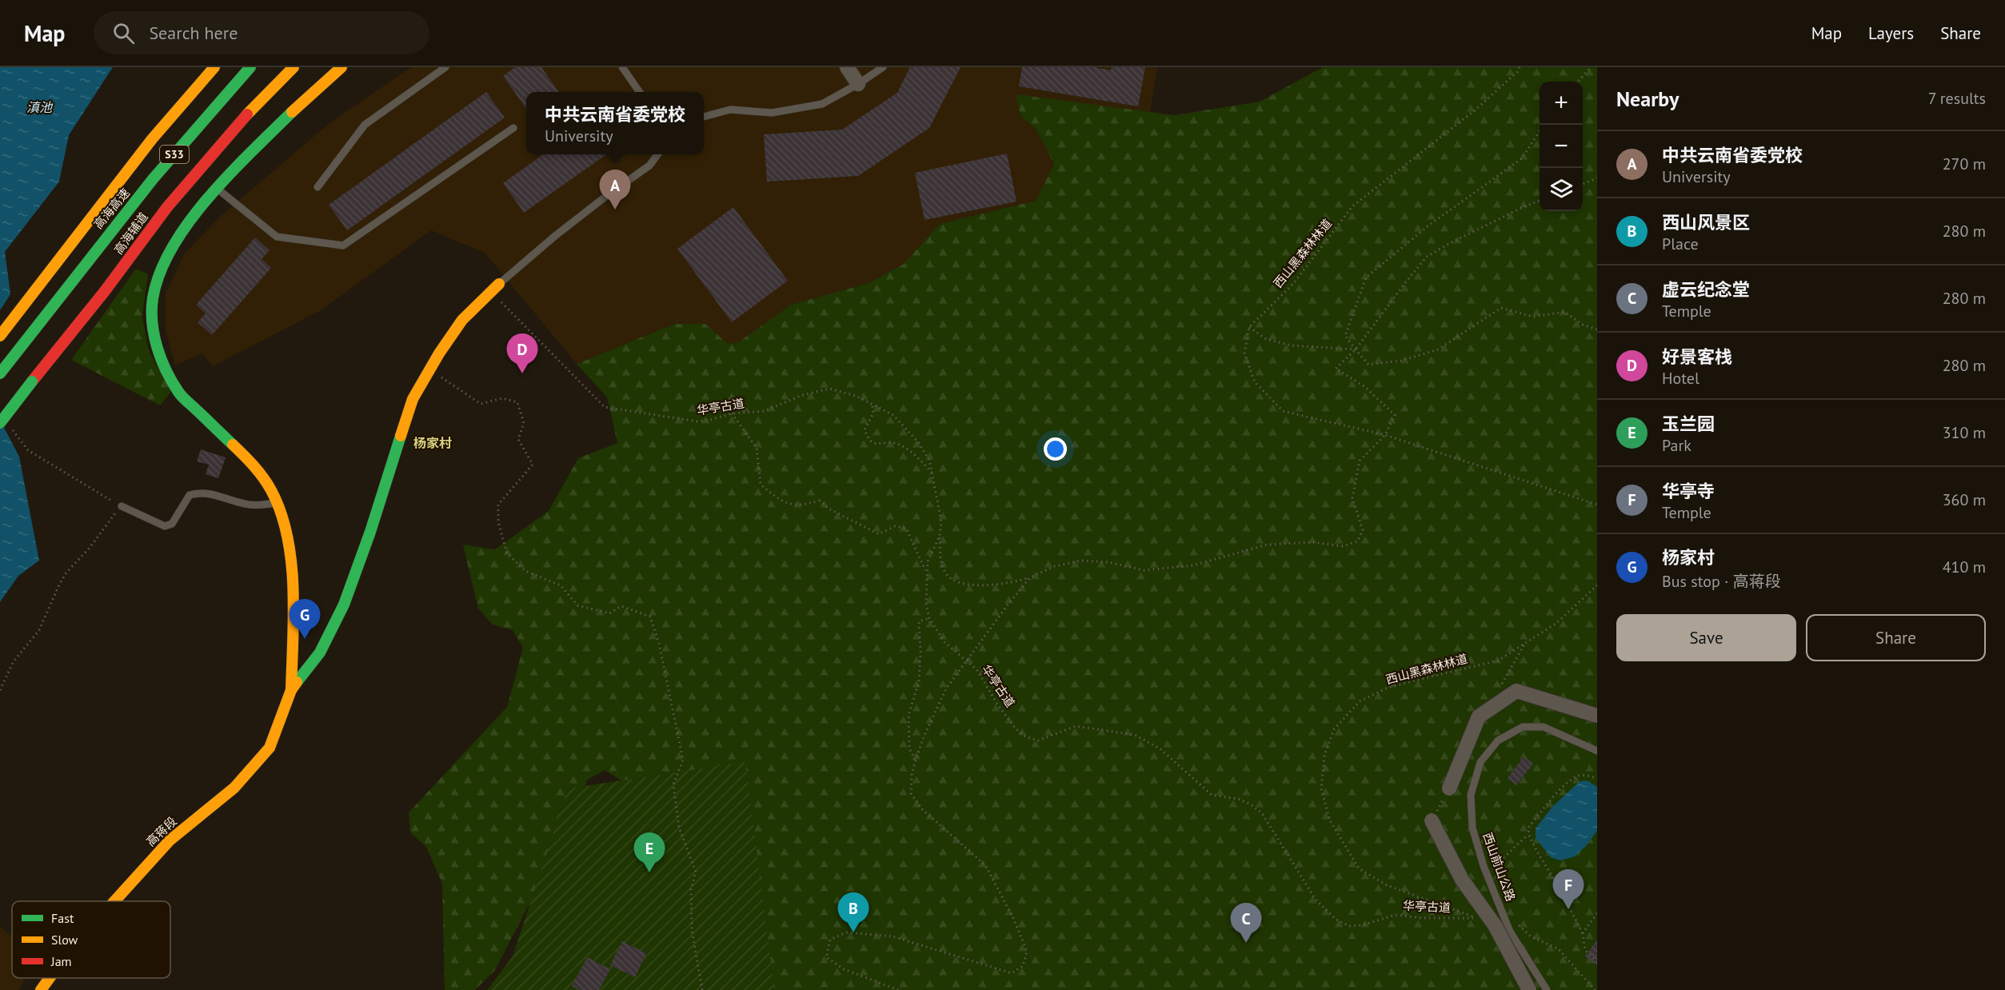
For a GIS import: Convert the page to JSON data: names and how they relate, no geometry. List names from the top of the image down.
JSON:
{
  "streets": {
    "main road": [
      "S33",
      "高海高速",
      "高海辅道",
      "高蒋段"
    ],
    "lane": ["西山前山公路"],
    "path": ["西山黑森林林道", "华亭古道"]
  },
  "crossings": [
    ["西山黑森林林道", "华亭古道"]
  ],
  "districts": ["杨家村"],
  "water": ["滇池"],
  "legend": ["Fast", "Slow", "Jam"],
  "page": {
    "header": "Map",
    "search": "Search here",
    "nav": ["Map", "Layers", "Share"],
    "heading": ["Nearby", "7 results"],
    "map_buttons": ["+", "−"],
    "popup": ["中共云南省委党校", "University"],
    "list": [
      {
        "mark": "A",
        "name": "中共云南省委党校",
        "note": "University",
        "value": "270 m"
      },
      {
        "mark": "B",
        "name": "西山风景区",
        "note": "Place",
        "value": "280 m"
      },
      {
        "mark": "C",
        "name": "虚云纪念堂",
        "note": "Temple",
        "value": "280 m"
      },
      {
        "mark": "D",
        "name": "好景客栈",
        "note": "Hotel",
        "value": "280 m"
      },
      {
        "mark": "E",
        "name": "玉兰园",
        "note": "Park",
        "value": "310 m"
      },
      {
        "mark": "F",
        "name": "华亭寺",
        "note": "Temple",
        "value": "360 m"
      },
      {
        "mark": "G",
        "name": "杨家村",
        "note": "Bus stop · 高蒋段",
        "value": "410 m"
      }
    ],
    "pins": [
      "A",
      "D",
      "G",
      "E",
      "F",
      "B",
      "C"
    ],
    "buttons": ["Save", "Share"]
  }
}
